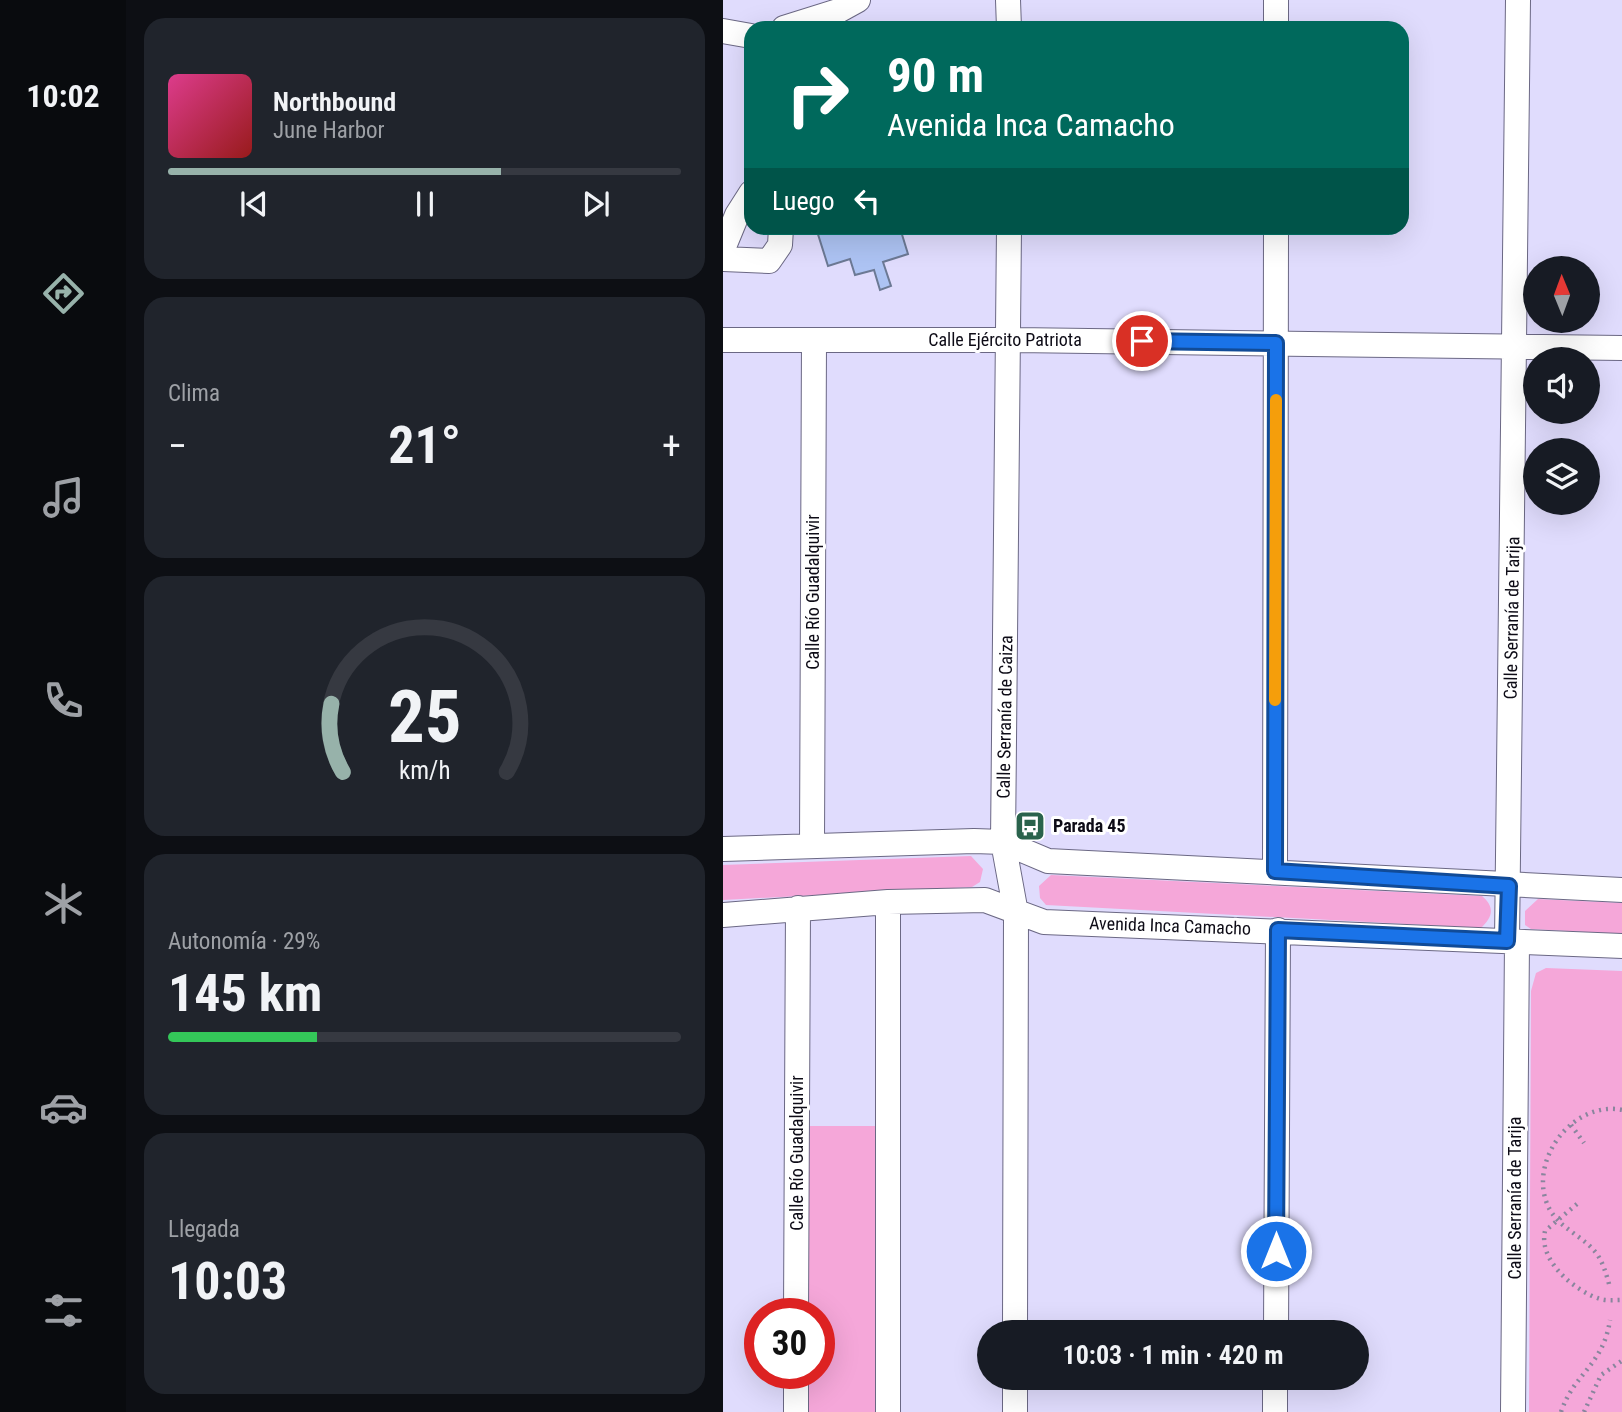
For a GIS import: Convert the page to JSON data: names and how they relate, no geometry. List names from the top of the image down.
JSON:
{
  "streets": {
    "street": [
      "Calle Ejército Patriota",
      "Calle Río Guadalquivir",
      "Calle Serranía de Tarija",
      "Calle Serranía de Caiza",
      "Avenida Inca Camacho"
    ]
  },
  "crossings": [
    ["Calle Ejército Patriota", "Calle Río Guadalquivir"],
    ["Calle Ejército Patriota", "Calle Serranía de Tarija"],
    ["Calle Ejército Patriota", "Calle Serranía de Caiza"],
    ["Calle Río Guadalquivir", "Avenida Inca Camacho"],
    ["Calle Serranía de Tarija", "Avenida Inca Camacho"],
    ["Calle Serranía de Caiza", "Avenida Inca Camacho"]
  ],
  "places": {
    "bus stop": ["Parada 45"]
  },
  "north": "top",
  "page": {
    "tabs": "10:02",
    "turn": ["90 m", "Avenida Inca Camacho"],
    "song": ["Northbound", "June Harbor"],
    "then": "Luego",
    "tile": [
      "Clima",
      ["Autonomía · 29%", "145 km"],
      ["Llegada", "10:03"]
    ],
    "heat": ["−", "21°", "+"],
    "limit": "30",
    "trip": "10:03 · 1 min · 420 m",
    "gauge": ["25", "km/h"]
  }
}
